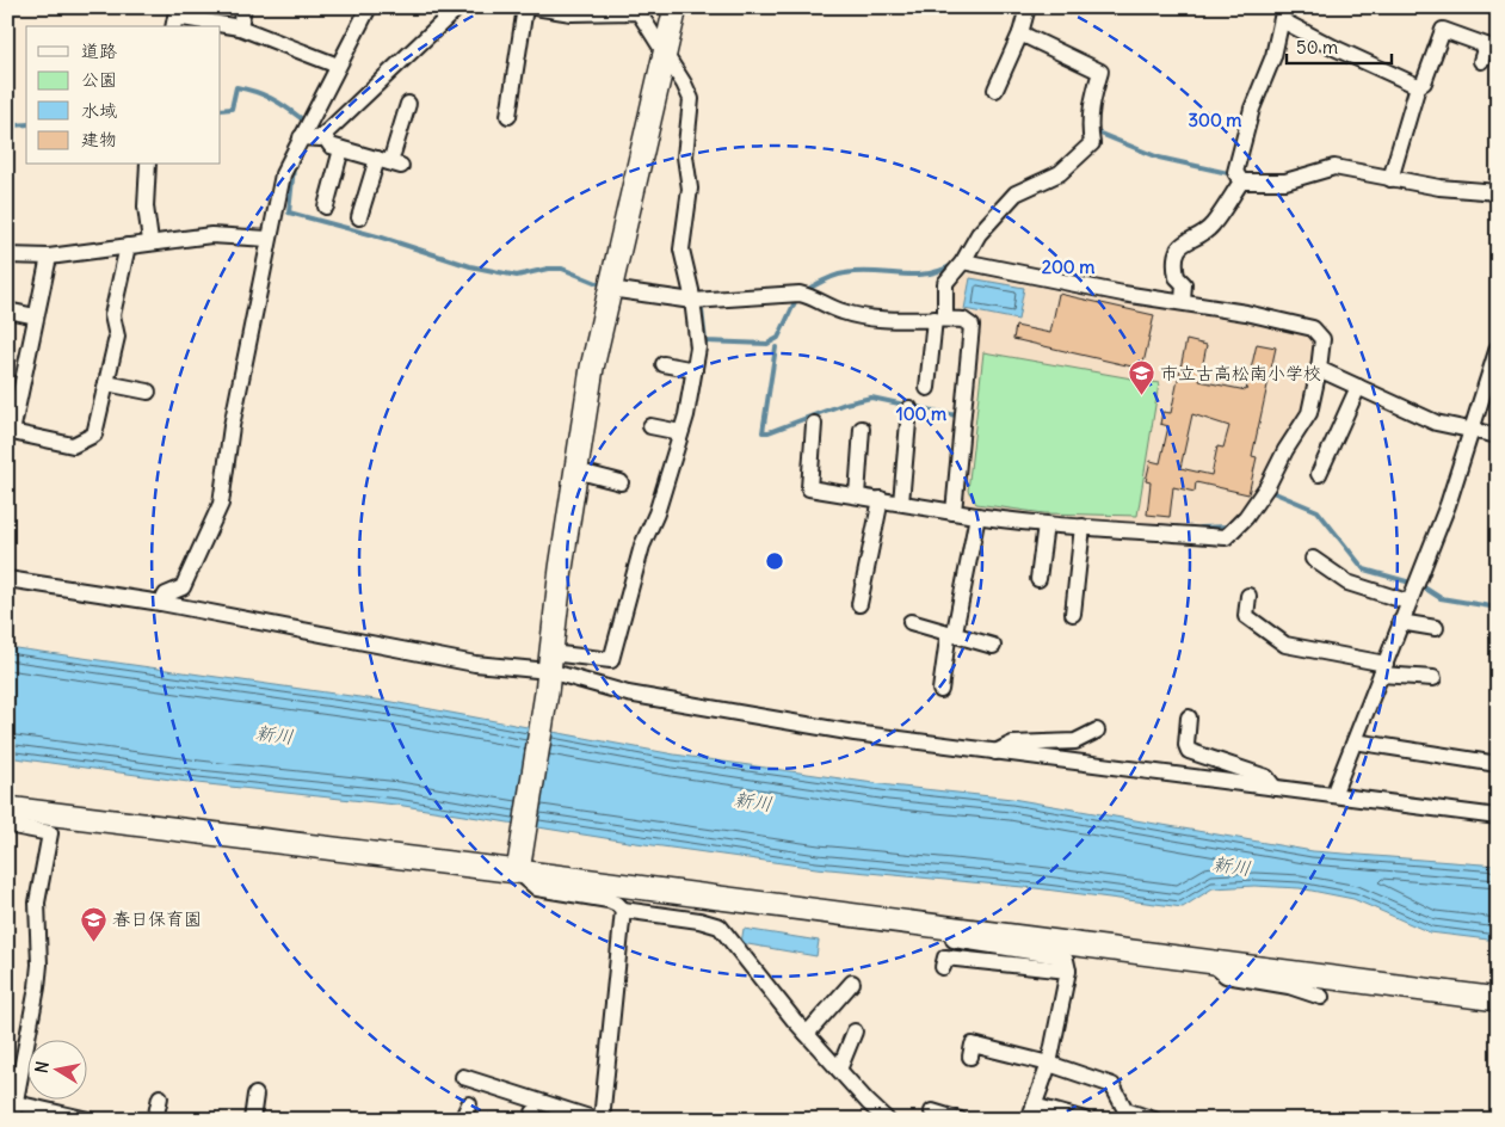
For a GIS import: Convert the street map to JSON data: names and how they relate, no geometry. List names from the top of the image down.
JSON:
{
  "water": ["新川"],
  "places": {
    "school or university": ["市立古高松南小学校", "春日保育園"]
  },
  "legend": [
    "道路",
    "公園",
    "水域",
    "建物"
  ],
  "scale_bar": "50 m",
  "north": "left",
  "rings": ["300 m", "200 m", "100 m"]
}
